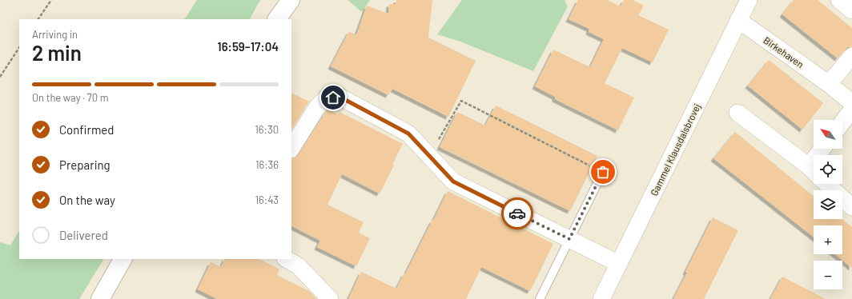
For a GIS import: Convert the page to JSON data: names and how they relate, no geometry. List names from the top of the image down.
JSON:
{
  "streets": {
    "street": ["Birkehaven", "Gammel Klausdalsbrovej"]
  },
  "crossings": [
    ["Birkehaven", "Gammel Klausdalsbrovej"]
  ],
  "north": "top left",
  "page": {
    "heading": ["2 min", "Arriving in", "16:59–17:04"],
    "bar": "On the way · 70 m",
    "list": [
      ["Confirmed", "16:30"],
      ["Preparing", "16:36"],
      ["On the way", "16:43"],
      "Delivered"
    ],
    "map_buttons": ["+", "−"]
  }
}
